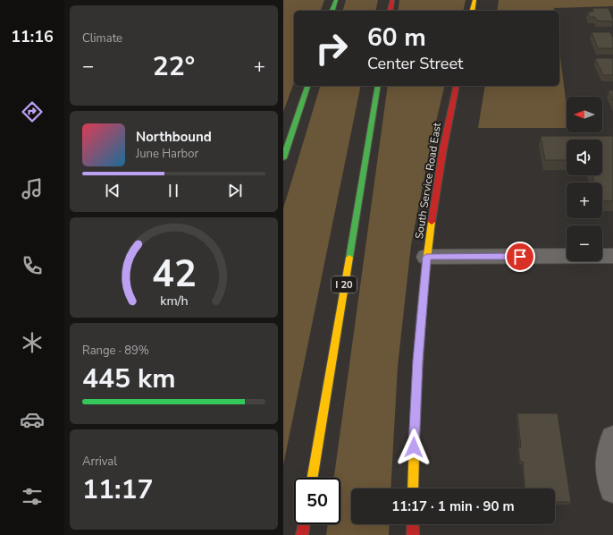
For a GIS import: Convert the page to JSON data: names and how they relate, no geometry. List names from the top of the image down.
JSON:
{
  "streets": {
    "main road": ["South Service Road East", "I 20"]
  },
  "north": "left",
  "page": {
    "tabs": "11:16",
    "tile": [
      "Climate",
      ["Range · 89%", "445 km"],
      ["Arrival", "11:17"]
    ],
    "turn": ["60 m", "Center Street"],
    "heat": ["−", "22°", "+"],
    "map_buttons": ["+", "−"],
    "song": ["Northbound", "June Harbor"],
    "limit": "50",
    "trip": "11:17 · 1 min · 90 m",
    "gauge": ["42", "km/h"]
  }
}
